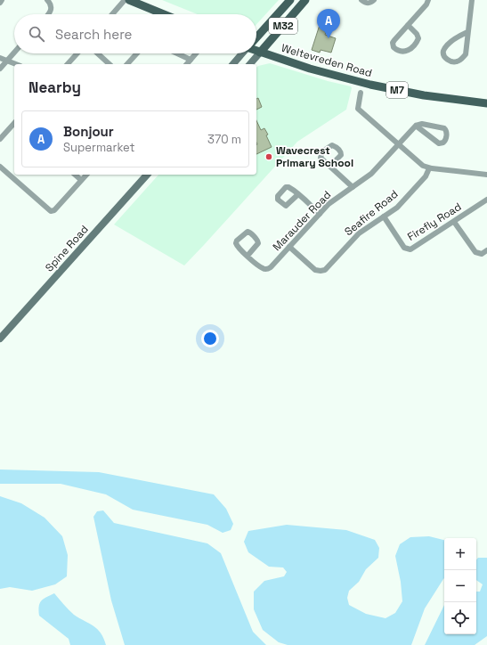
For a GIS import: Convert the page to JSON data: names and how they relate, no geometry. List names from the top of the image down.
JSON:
{
  "streets": {
    "main road": [
      "M32",
      "Weltevreden Road",
      "M7",
      "Spine Road"
    ],
    "street": ["Seafire Road", "Marauder Road", "Firefly Road"]
  },
  "crossings": [
    ["M32", "Weltevreden Road"],
    ["Seafire Road", "Marauder Road"],
    ["Seafire Road", "Firefly Road"]
  ],
  "places": ["Wavecrest Primary School"],
  "page": {
    "pins": "A",
    "search": "Search here",
    "heading": "Nearby",
    "list": [
      {
        "mark": "A",
        "name": "Bonjour",
        "note": "Supermarket",
        "value": "370 m"
      }
    ],
    "map_buttons": ["+", "−"]
  }
}
